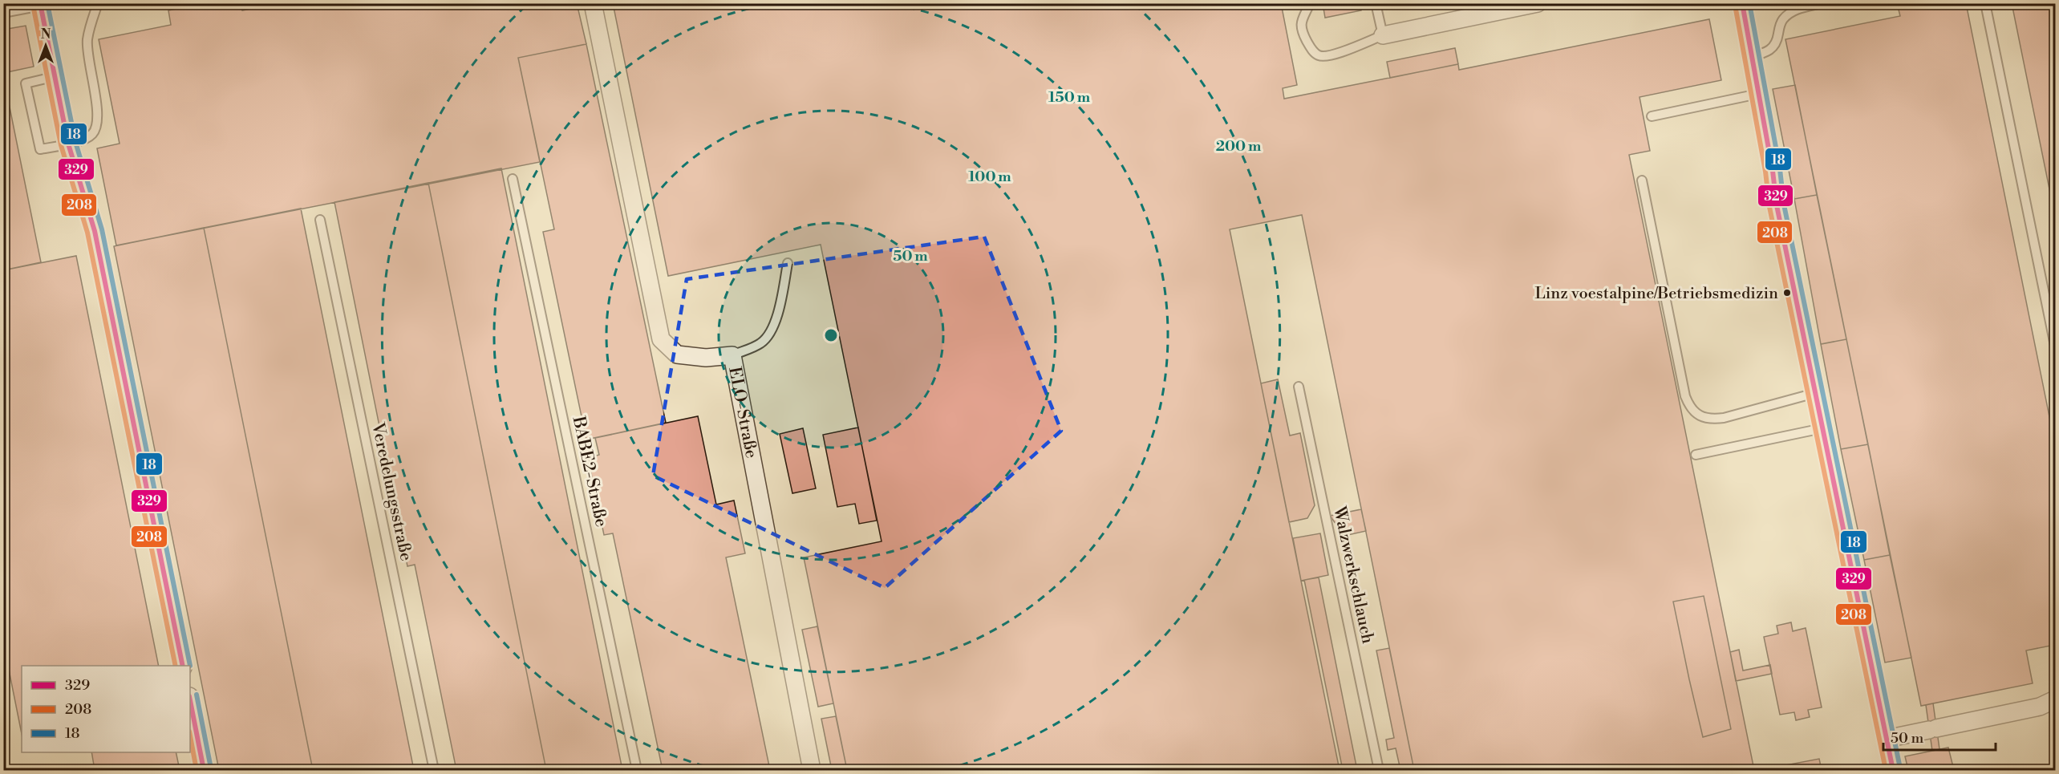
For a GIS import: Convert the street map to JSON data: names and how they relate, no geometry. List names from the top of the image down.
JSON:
{
  "streets": {
    "street": ["ELO-Straße"],
    "lane": ["BABE2-Straße", "Veredelungsstraße", "Walzwerkschlauch"]
  },
  "places": ["Linz voestalpine/Betriebsmedizin"],
  "lines": ["transit line 329", "transit line 18", "transit line 208"],
  "legend": ["329", "208", "18"],
  "scale_bar": "50 m",
  "north": "top",
  "rings": [
    "150 m",
    "200 m",
    "100 m",
    "50 m"
  ]
}
